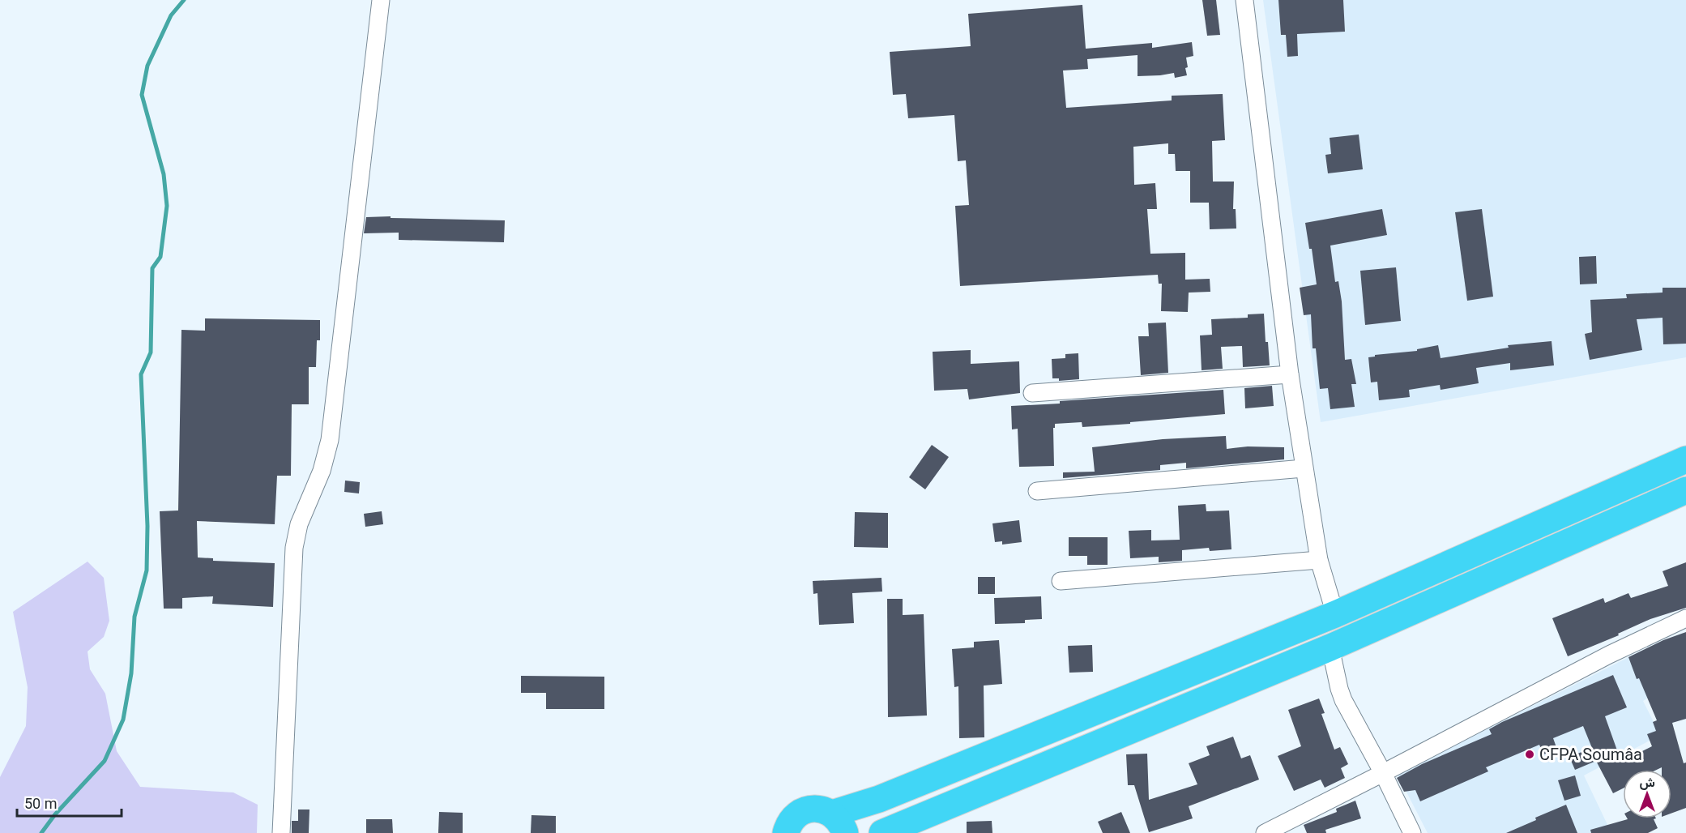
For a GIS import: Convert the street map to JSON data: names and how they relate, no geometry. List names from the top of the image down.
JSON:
{
  "places": ["CFPA Soumâa"],
  "scale_bar": "50 m",
  "north": "top"
}
